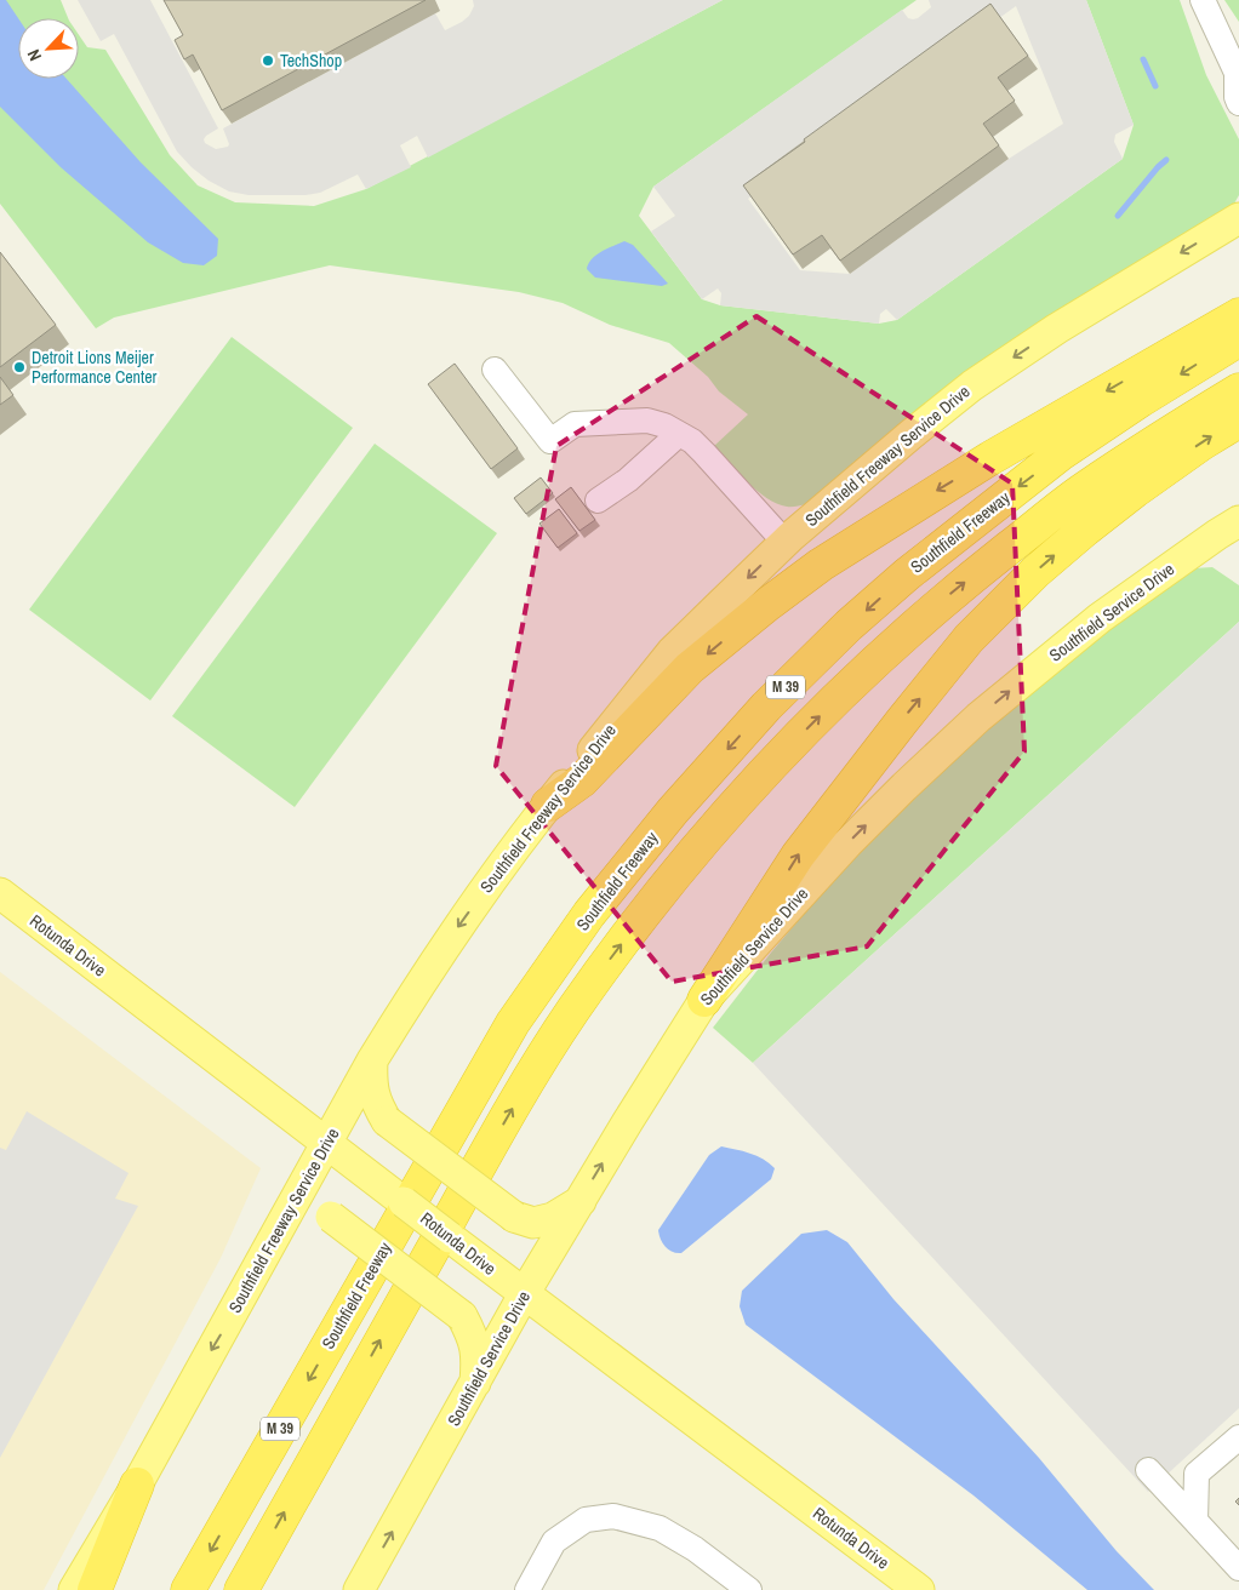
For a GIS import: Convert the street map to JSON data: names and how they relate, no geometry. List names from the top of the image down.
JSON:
{
  "streets": {
    "highway": ["Southfield Freeway", "M 39"],
    "main road": ["Southfield Freeway Service Drive", "Southfield Service Drive", "Rotunda Drive"]
  },
  "crossings": [
    ["Southfield Freeway Service Drive", "Rotunda Drive"],
    ["Southfield Service Drive", "Rotunda Drive"]
  ],
  "one_way": ["Southfield Freeway Service Drive", "Southfield Service Drive"],
  "places": ["TechShop", "Detroit Lions Meijer Performance Center"],
  "north": "bottom left"
}
